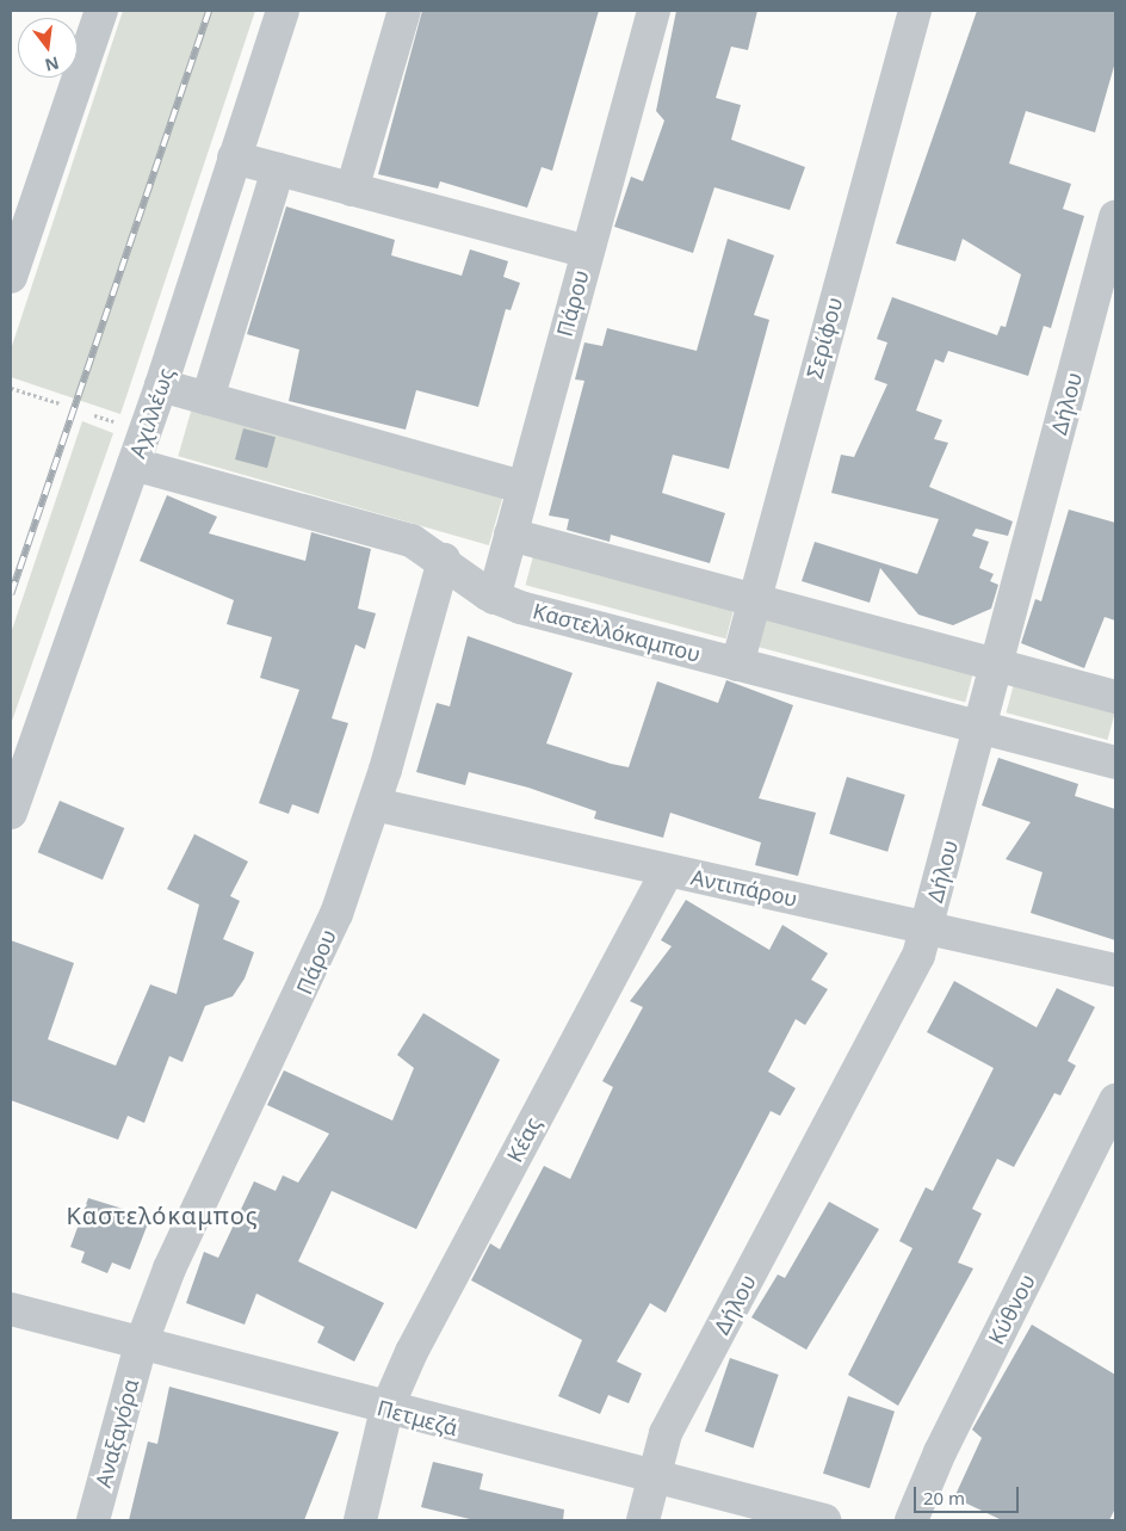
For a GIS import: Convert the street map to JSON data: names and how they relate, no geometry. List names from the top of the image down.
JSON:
{
  "streets": {
    "street": [
      "Πάρου",
      "Σερίφου",
      "Δήλου",
      "Αχιλλέως",
      "Καστελλόκαμπου",
      "Αντιπάρου",
      "Κέας",
      "Κύθνου",
      "Πετμεζά",
      "Αναξαγόρα"
    ]
  },
  "crossings": [
    ["Πάρου", "Καστελλόκαμπου"],
    ["Πάρου", "Αντιπάρου"],
    ["Πάρου", "Πετμεζά"],
    ["Πάρου", "Αναξαγόρα"],
    ["Σερίφου", "Καστελλόκαμπου"],
    ["Δήλου", "Καστελλόκαμπου"],
    ["Δήλου", "Αντιπάρου"],
    ["Δήλου", "Πετμεζά"],
    ["Αχιλλέως", "Καστελλόκαμπου"],
    ["Αντιπάρου", "Κέας"],
    ["Κέας", "Πετμεζά"],
    ["Πετμεζά", "Αναξαγόρα"]
  ],
  "districts": ["Καστελόκαμπος"],
  "scale_bar": "20 m",
  "north": "bottom"
}
